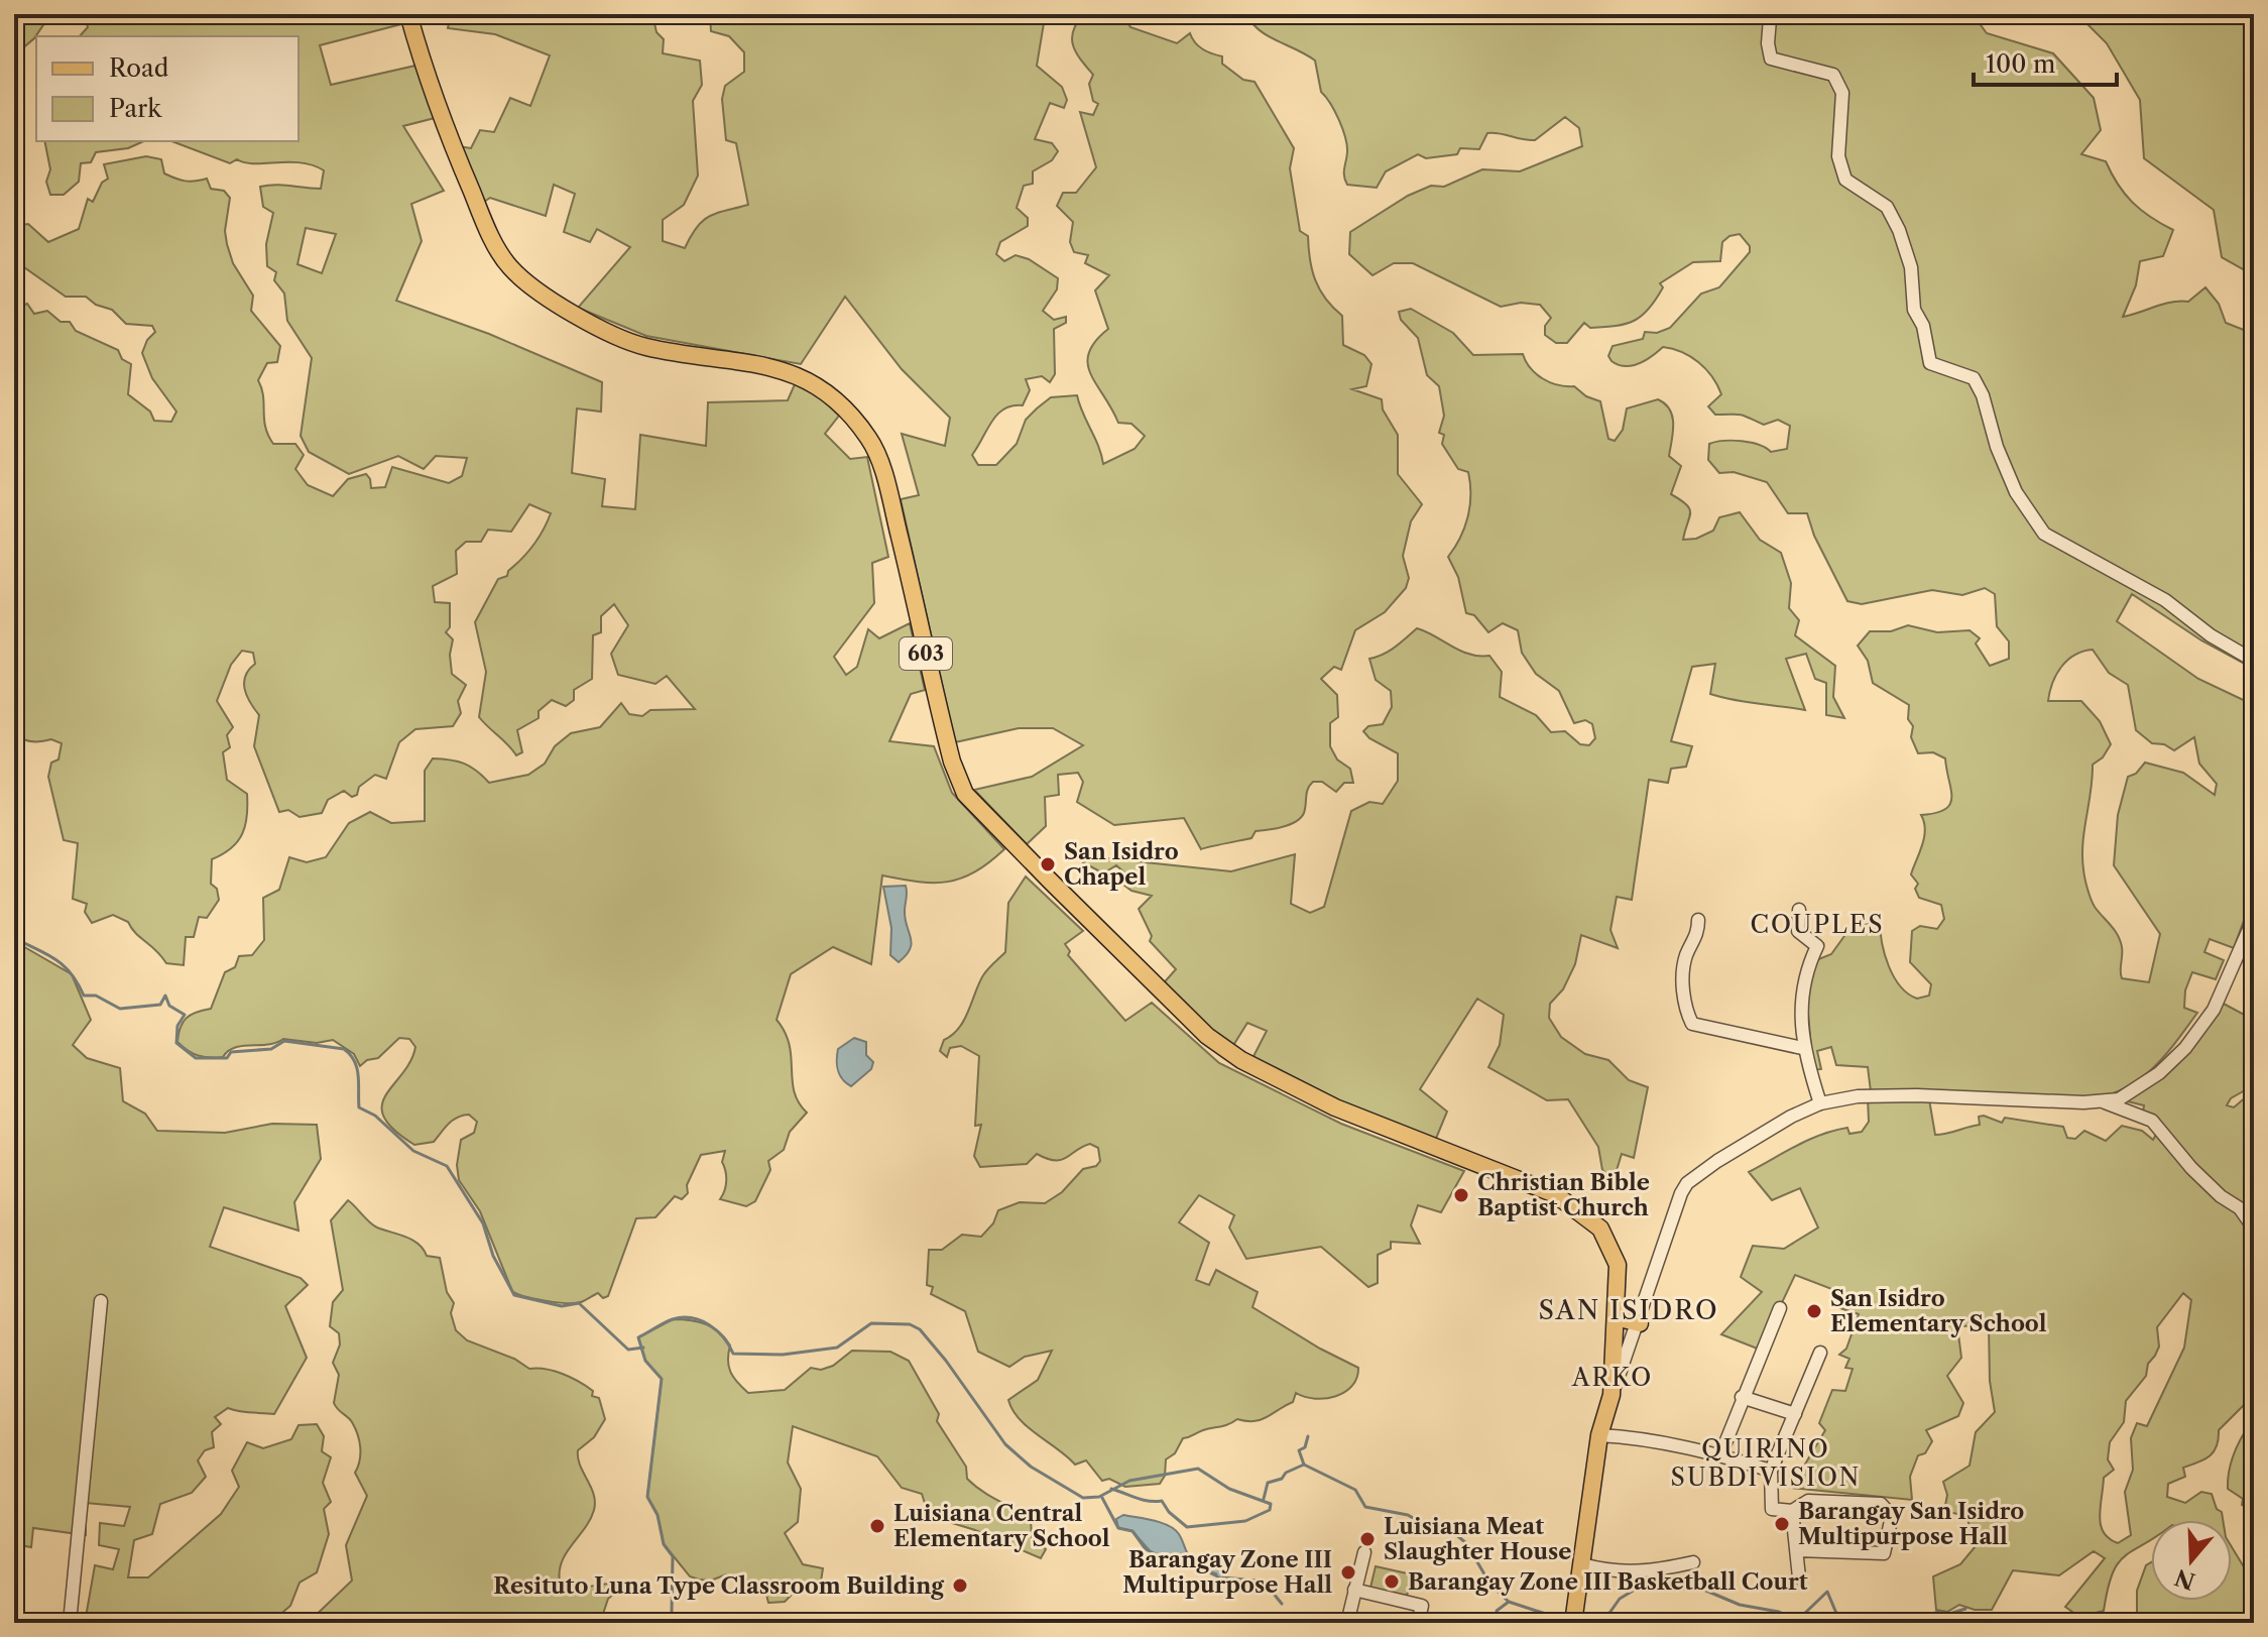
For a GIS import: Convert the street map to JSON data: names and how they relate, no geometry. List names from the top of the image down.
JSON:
{
  "streets": {
    "main road": ["603"]
  },
  "districts": [
    "COUPLES",
    "SAN ISIDRO",
    "ARKO",
    "QUIRINO SUBDIVISION"
  ],
  "places": [
    "San Isidro Chapel",
    "Christian Bible Baptist Church",
    "San Isidro Elementary School",
    "Barangay San Isidro Multipurpose Hall",
    "Luisiana Central Elementary School",
    "Luisiana Meat Slaughter House",
    "Barangay Zone III Multipurpose Hall",
    "Barangay Zone III Basketball Court",
    "Resituto Luna Type Classroom Building"
  ],
  "legend": ["Road", "Park"],
  "scale_bar": "100 m",
  "north": "bottom"
}
